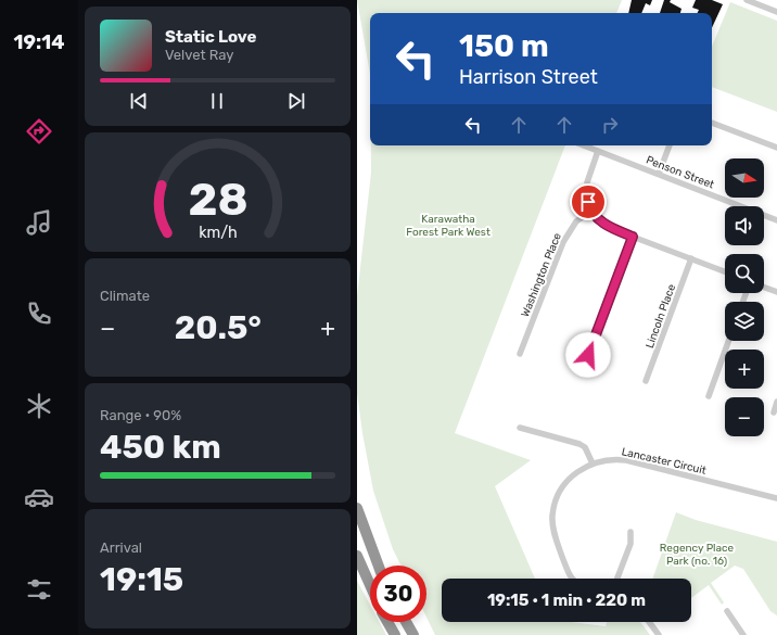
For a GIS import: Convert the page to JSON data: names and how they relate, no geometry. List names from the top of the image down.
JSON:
{
  "streets": {
    "street": [
      "Penson Street",
      "Washington Place",
      "Lincoln Place",
      "Lancaster Circuit"
    ]
  },
  "parks": ["Karawatha Forest Park West", "Regency Place Park (no. 16)"],
  "north": "right",
  "page": {
    "tabs": "19:14",
    "turn": ["150 m", "Harrison Street"],
    "song": ["Static Love", "Velvet Ray"],
    "map_buttons": ["+", "−"],
    "tile": [
      "Climate",
      ["Range · 90%", "450 km"],
      ["Arrival", "19:15"]
    ],
    "heat": ["−", "20.5°", "+"],
    "limit": "30",
    "trip": "19:15 · 1 min · 220 m",
    "gauge": ["28", "km/h"]
  }
}
